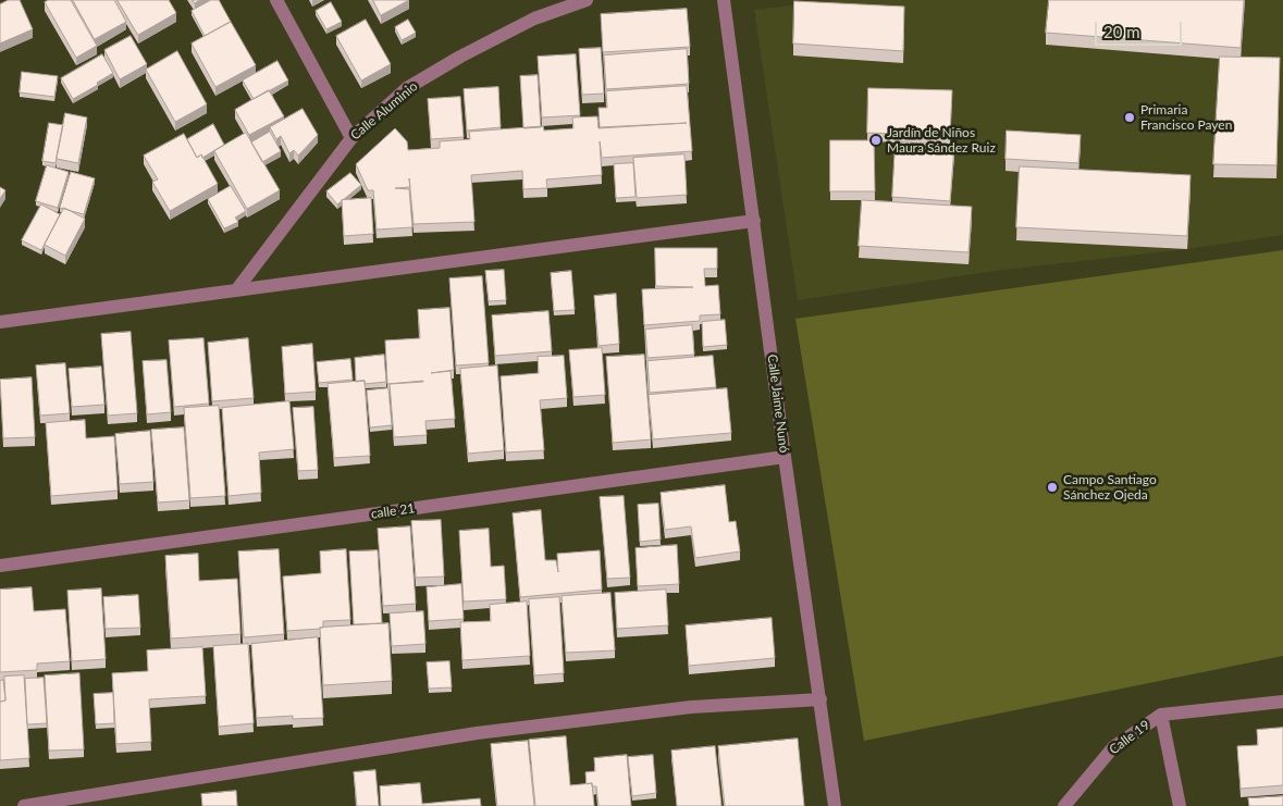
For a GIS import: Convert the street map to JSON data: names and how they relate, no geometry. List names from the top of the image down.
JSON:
{
  "streets": {
    "street": [
      "Calle Aluminio",
      "Calle Jaime Nunó",
      "calle 21",
      "Calle 19"
    ]
  },
  "crossings": [
    ["Calle Jaime Nunó", "calle 21"]
  ],
  "places": ["Primaria Francisco Payen", "Jardín de Niños Maura Sández Ruiz", "Campo Santiago Sánchez Ojeda"],
  "scale_bar": "20 m"
}
